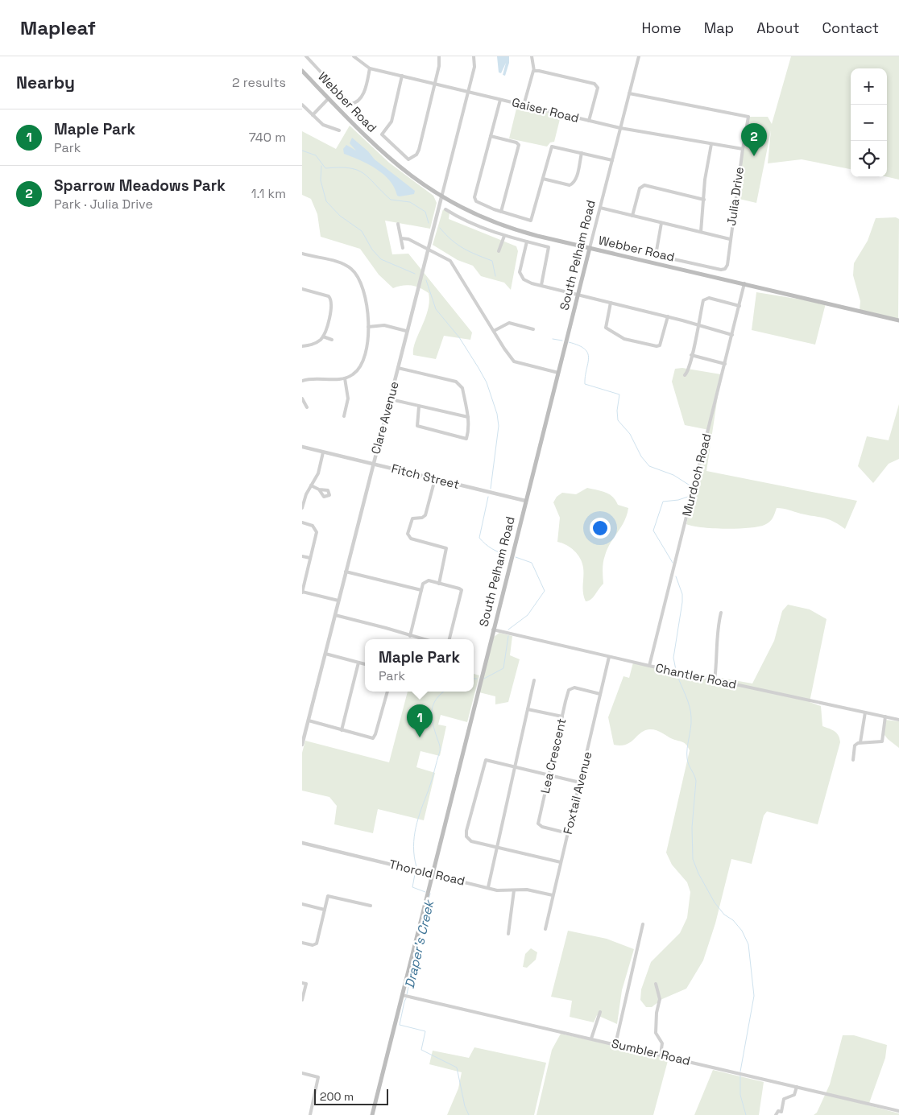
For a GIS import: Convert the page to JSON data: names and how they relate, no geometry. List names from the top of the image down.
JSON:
{
  "streets": {
    "main road": ["Webber Road", "South Pelham Road"],
    "street": [
      "Gaiser Road",
      "Julia Drive",
      "Clare Avenue",
      "Murdoch Road",
      "Fitch Street",
      "Chantler Road",
      "Lea Crescent",
      "Foxtail Avenue",
      "Thorold Road",
      "Sumbler Road"
    ]
  },
  "crossings": [
    ["Webber Road", "South Pelham Road"],
    ["Webber Road", "Clare Avenue"],
    ["Webber Road", "Murdoch Road"],
    ["Gaiser Road", "Julia Drive"],
    ["Gaiser Road", "South Pelham Road"],
    ["Gaiser Road", "Clare Avenue"],
    ["Julia Drive", "South Pelham Road"],
    ["South Pelham Road", "Fitch Street"],
    ["South Pelham Road", "Chantler Road"],
    ["South Pelham Road", "Thorold Road"],
    ["South Pelham Road", "Sumbler Road"],
    ["Clare Avenue", "Fitch Street"],
    ["Murdoch Road", "Chantler Road"],
    ["Chantler Road", "Foxtail Avenue"],
    ["Lea Crescent", "Foxtail Avenue"],
    ["Foxtail Avenue", "Thorold Road"]
  ],
  "water": ["Draper's Creek"],
  "scale_bar": "200 m",
  "page": {
    "header": "Mapleaf",
    "nav": [
      "Home",
      "Map",
      "About",
      "Contact"
    ],
    "heading": ["Nearby", "2 results"],
    "map_buttons": ["+", "−"],
    "list": [
      {
        "mark": "1",
        "name": "Maple Park",
        "note": "Park",
        "value": "740 m"
      },
      {
        "mark": "2",
        "name": "Sparrow Meadows Park",
        "note": "Park · Julia Drive",
        "value": "1.1 km"
      }
    ],
    "pins": ["2", "1"],
    "popup": ["Maple Park", "Park"],
    "scale": "200 m"
  }
}
